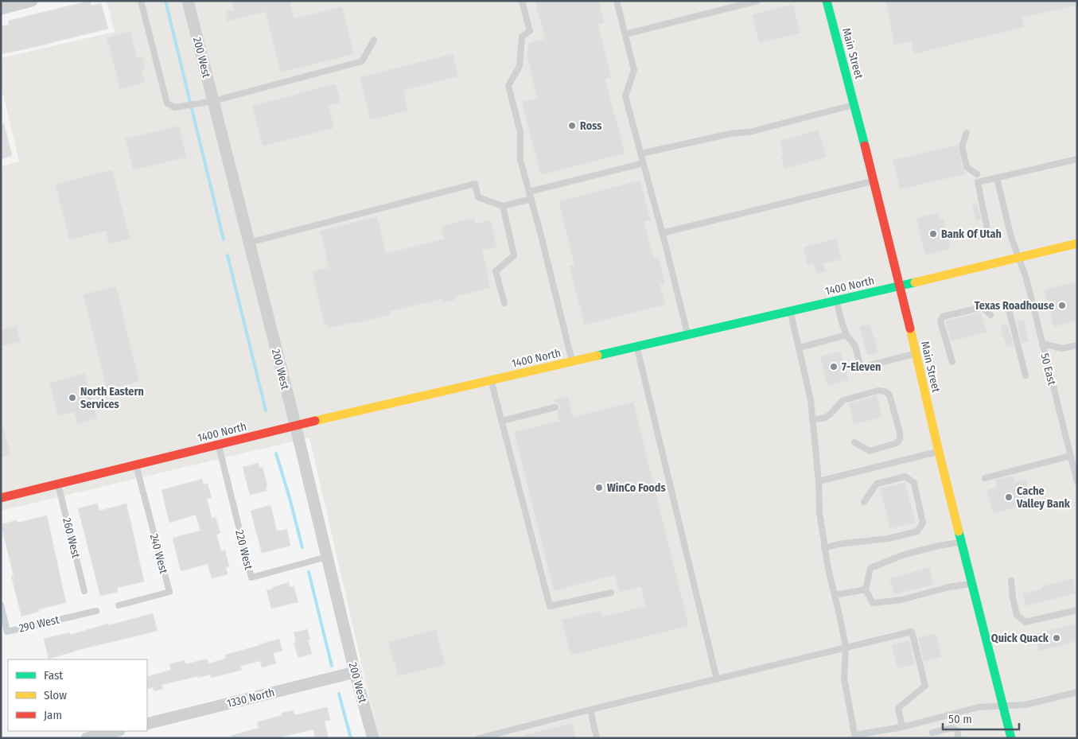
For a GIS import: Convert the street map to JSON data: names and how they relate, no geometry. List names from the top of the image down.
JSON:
{
  "streets": {
    "main road": ["Main Street", "1400 North"],
    "street": ["200 West", "1330 North"],
    "lane": [
      "50 East",
      "260 West",
      "220 West",
      "240 West",
      "290 West"
    ]
  },
  "crossings": [
    ["Main Street", "1400 North"],
    ["200 West", "1400 North"],
    ["200 West", "220 West"],
    ["200 West", "1330 North"],
    ["1400 North", "50 East"],
    ["1400 North", "260 West"],
    ["1400 North", "220 West"],
    ["1400 North", "240 West"]
  ],
  "places": [
    "Ross",
    "Bank Of Utah",
    "Texas Roadhouse",
    "7-Eleven",
    "North Eastern Services",
    "WinCo Foods",
    "Cache Valley Bank",
    "Quick Quack"
  ],
  "legend": ["Fast", "Slow", "Jam"],
  "scale_bar": "50 m"
}
